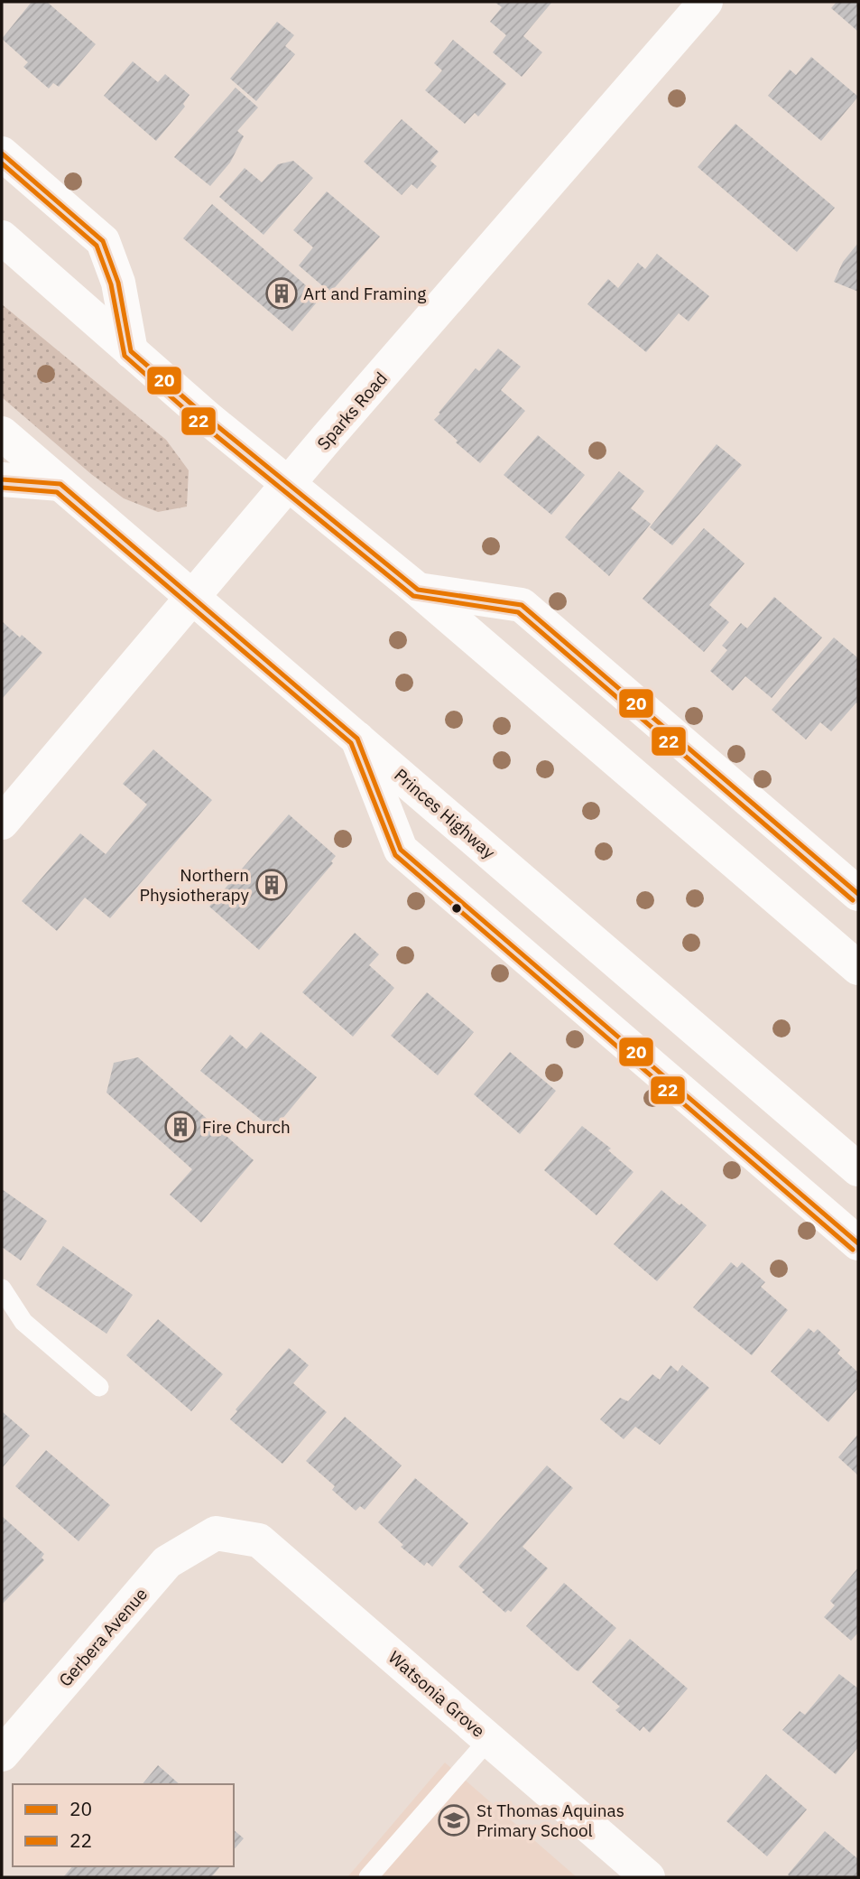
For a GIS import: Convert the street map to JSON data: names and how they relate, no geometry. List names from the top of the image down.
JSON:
{
  "streets": {
    "main road": [
      "Sparks Road",
      "Princes Highway",
      "Gerbera Avenue",
      "Watsonia Grove"
    ]
  },
  "crossings": [
    ["Sparks Road", "Princes Highway"],
    ["Gerbera Avenue", "Watsonia Grove"]
  ],
  "places": {
    "building": ["Art and Framing", "Northern Physiotherapy", "Fire Church"],
    "school or university": ["St Thomas Aquinas Primary School"]
  },
  "lines": ["transit line 20", "transit line 22"],
  "legend": ["20", "22"]
}
